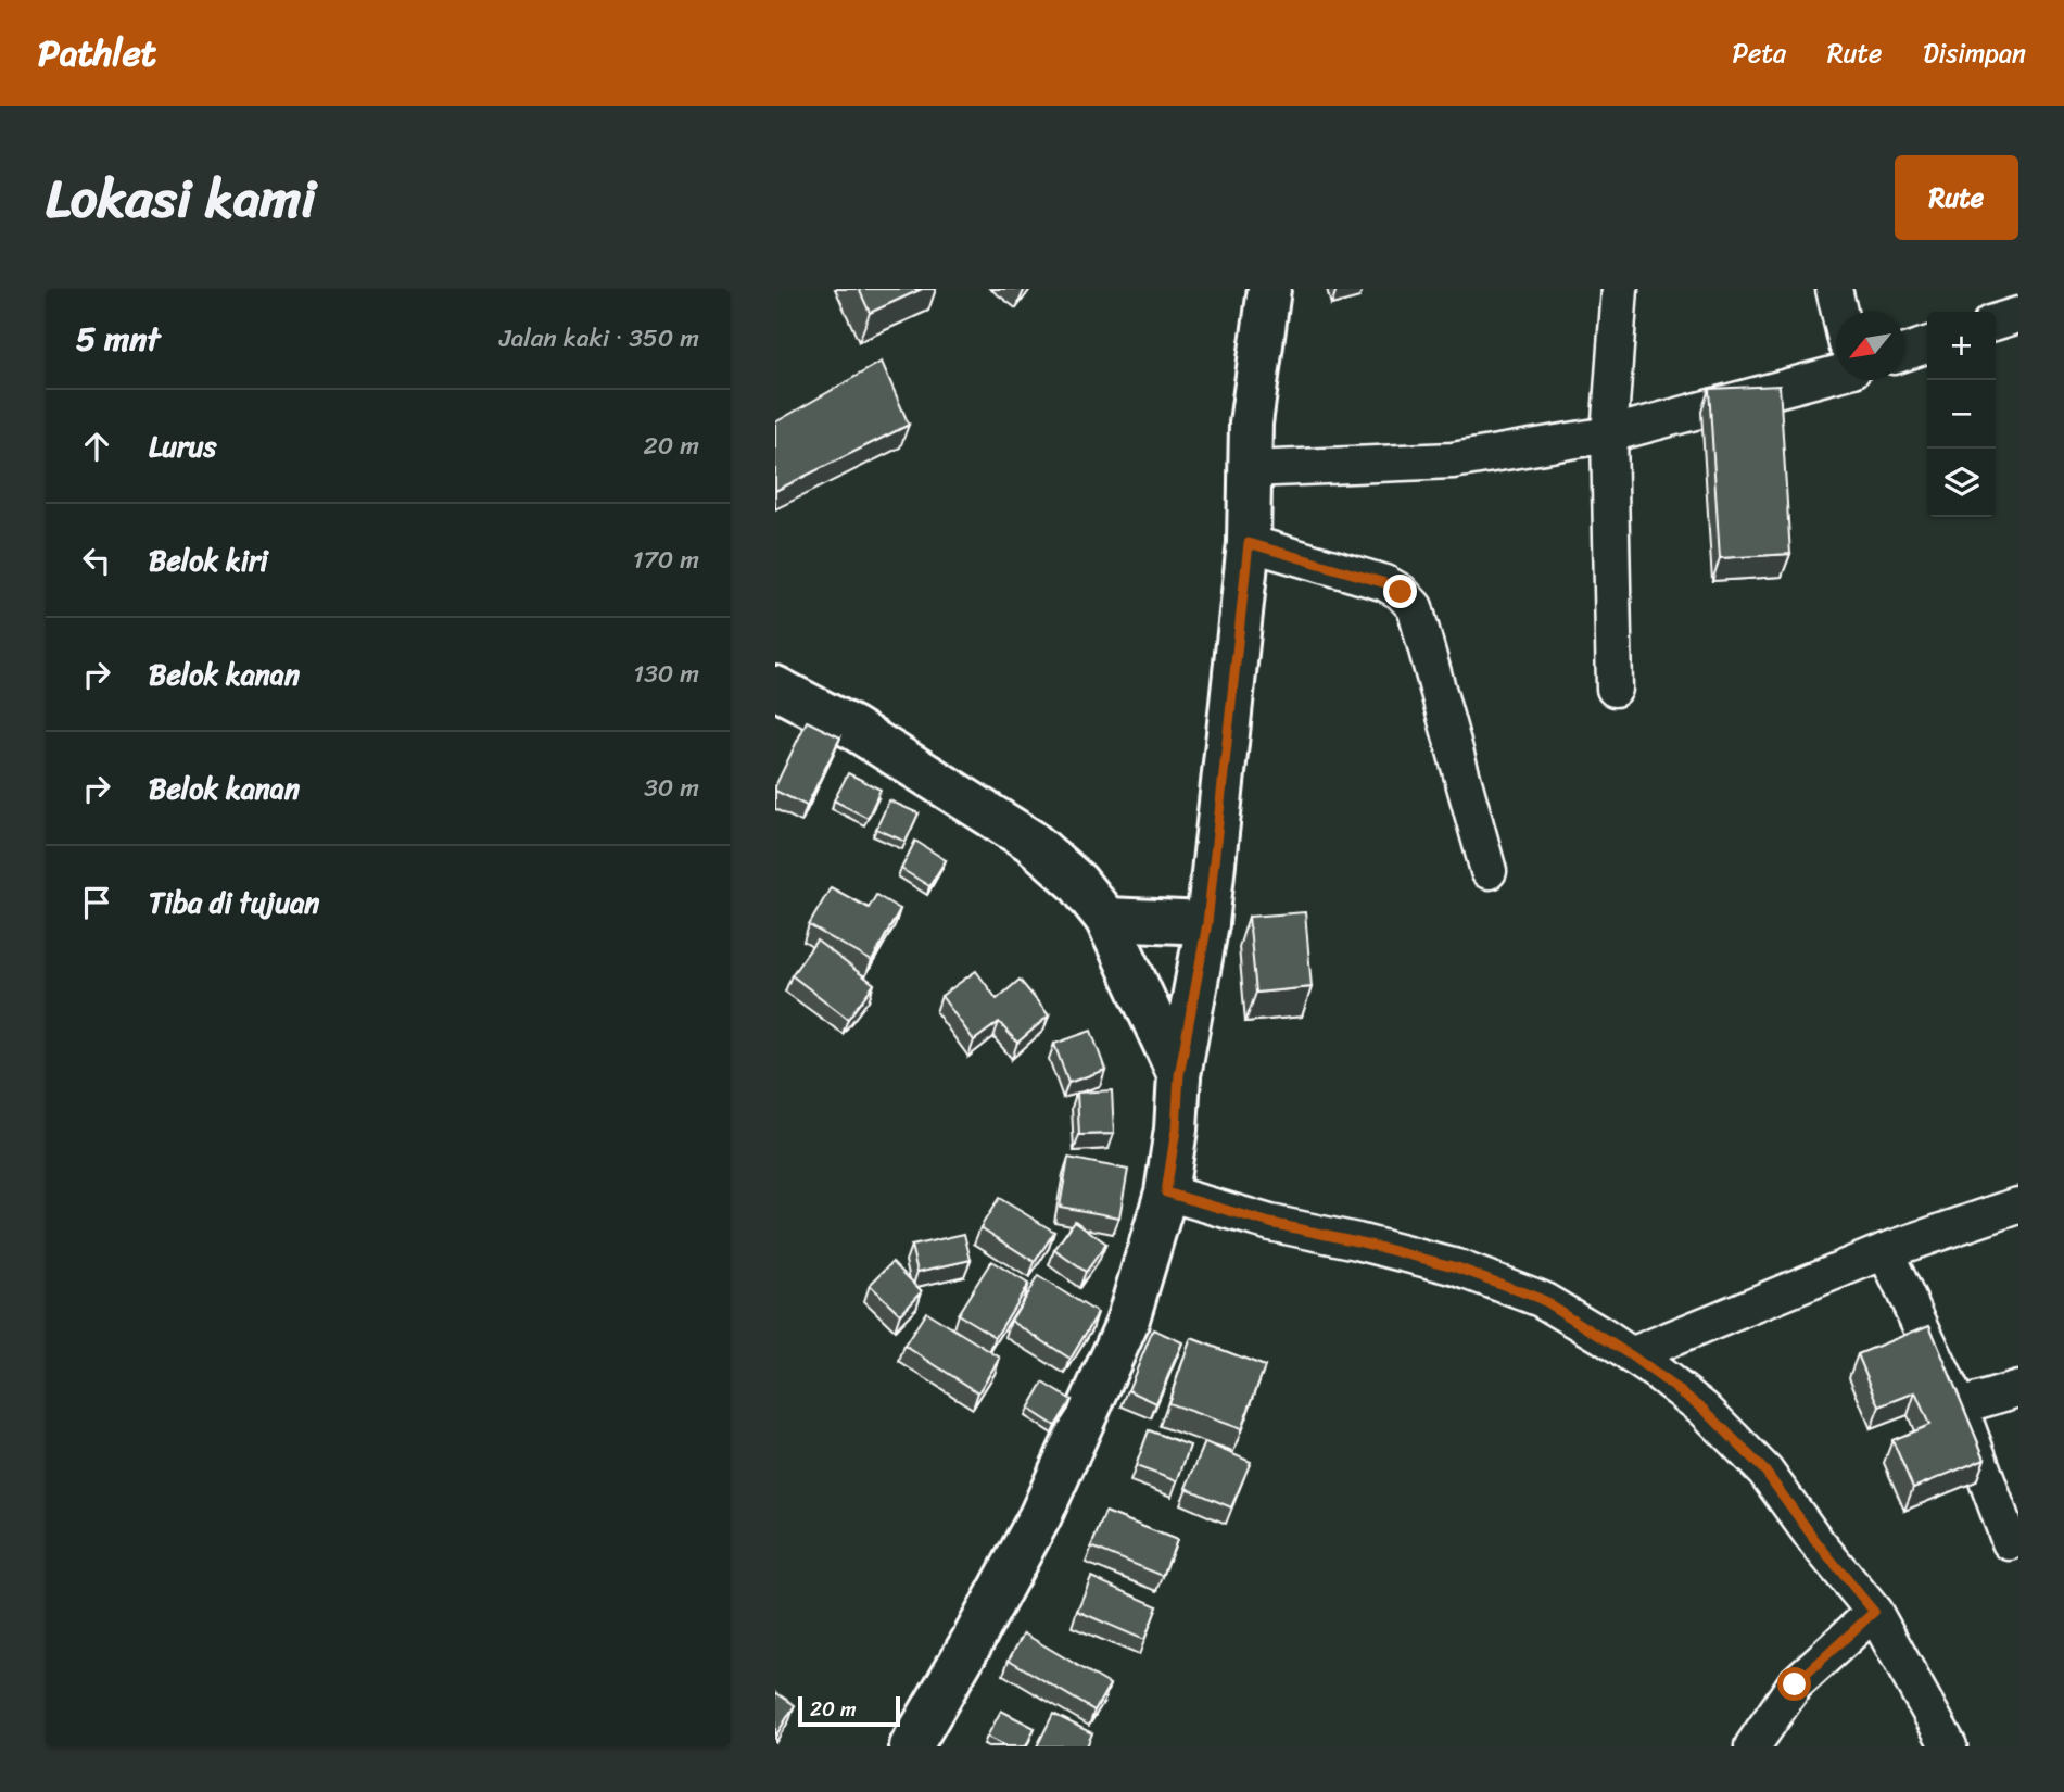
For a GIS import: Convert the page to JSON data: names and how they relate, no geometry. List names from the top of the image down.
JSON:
{
  "scale_bar": "20 m",
  "north": "bottom left",
  "page": {
    "header": "Pathlet",
    "nav": ["Peta", "Rute", "Disimpan"],
    "title": "Lokasi kami",
    "buttons": "Rute",
    "heading": ["5 mnt", "Jalan kaki · 350 m"],
    "map_buttons": ["+", "−"],
    "list": [
      ["Lurus", "20 m"],
      ["Belok kiri", "170 m"],
      ["Belok kanan", "130 m"],
      ["Belok kanan", "30 m"],
      "Tiba di tujuan"
    ],
    "scale": "20 m"
  }
}
